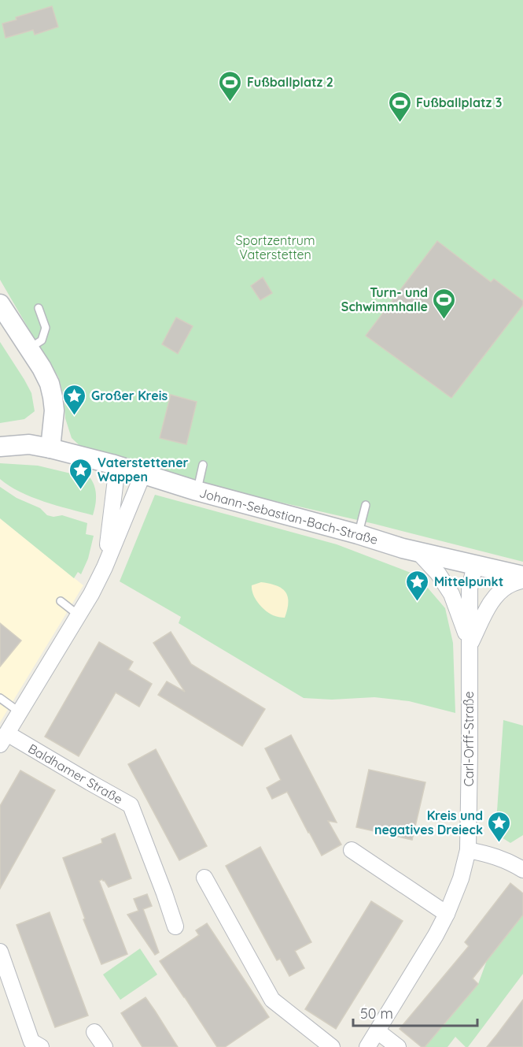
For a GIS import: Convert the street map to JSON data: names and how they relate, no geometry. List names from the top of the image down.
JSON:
{
  "streets": {
    "street": ["Johann-Sebastian-Bach-Straße", "Carl-Orff-Straße", "Baldhamer Straße"]
  },
  "crossings": [
    ["Johann-Sebastian-Bach-Straße", "Carl-Orff-Straße"],
    ["Johann-Sebastian-Bach-Straße", "Baldhamer Straße"]
  ],
  "parks": ["Sportzentrum Vaterstetten"],
  "places": {
    "sports": ["Fußballplatz 2", "Fußballplatz 3", "Turn- und Schwimmhalle"],
    "place": [
      "Großer Kreis",
      "Vaterstettener Wappen",
      "Mittelpunkt",
      "Kreis und negatives Dreieck"
    ]
  },
  "scale_bar": "50 m"
}
